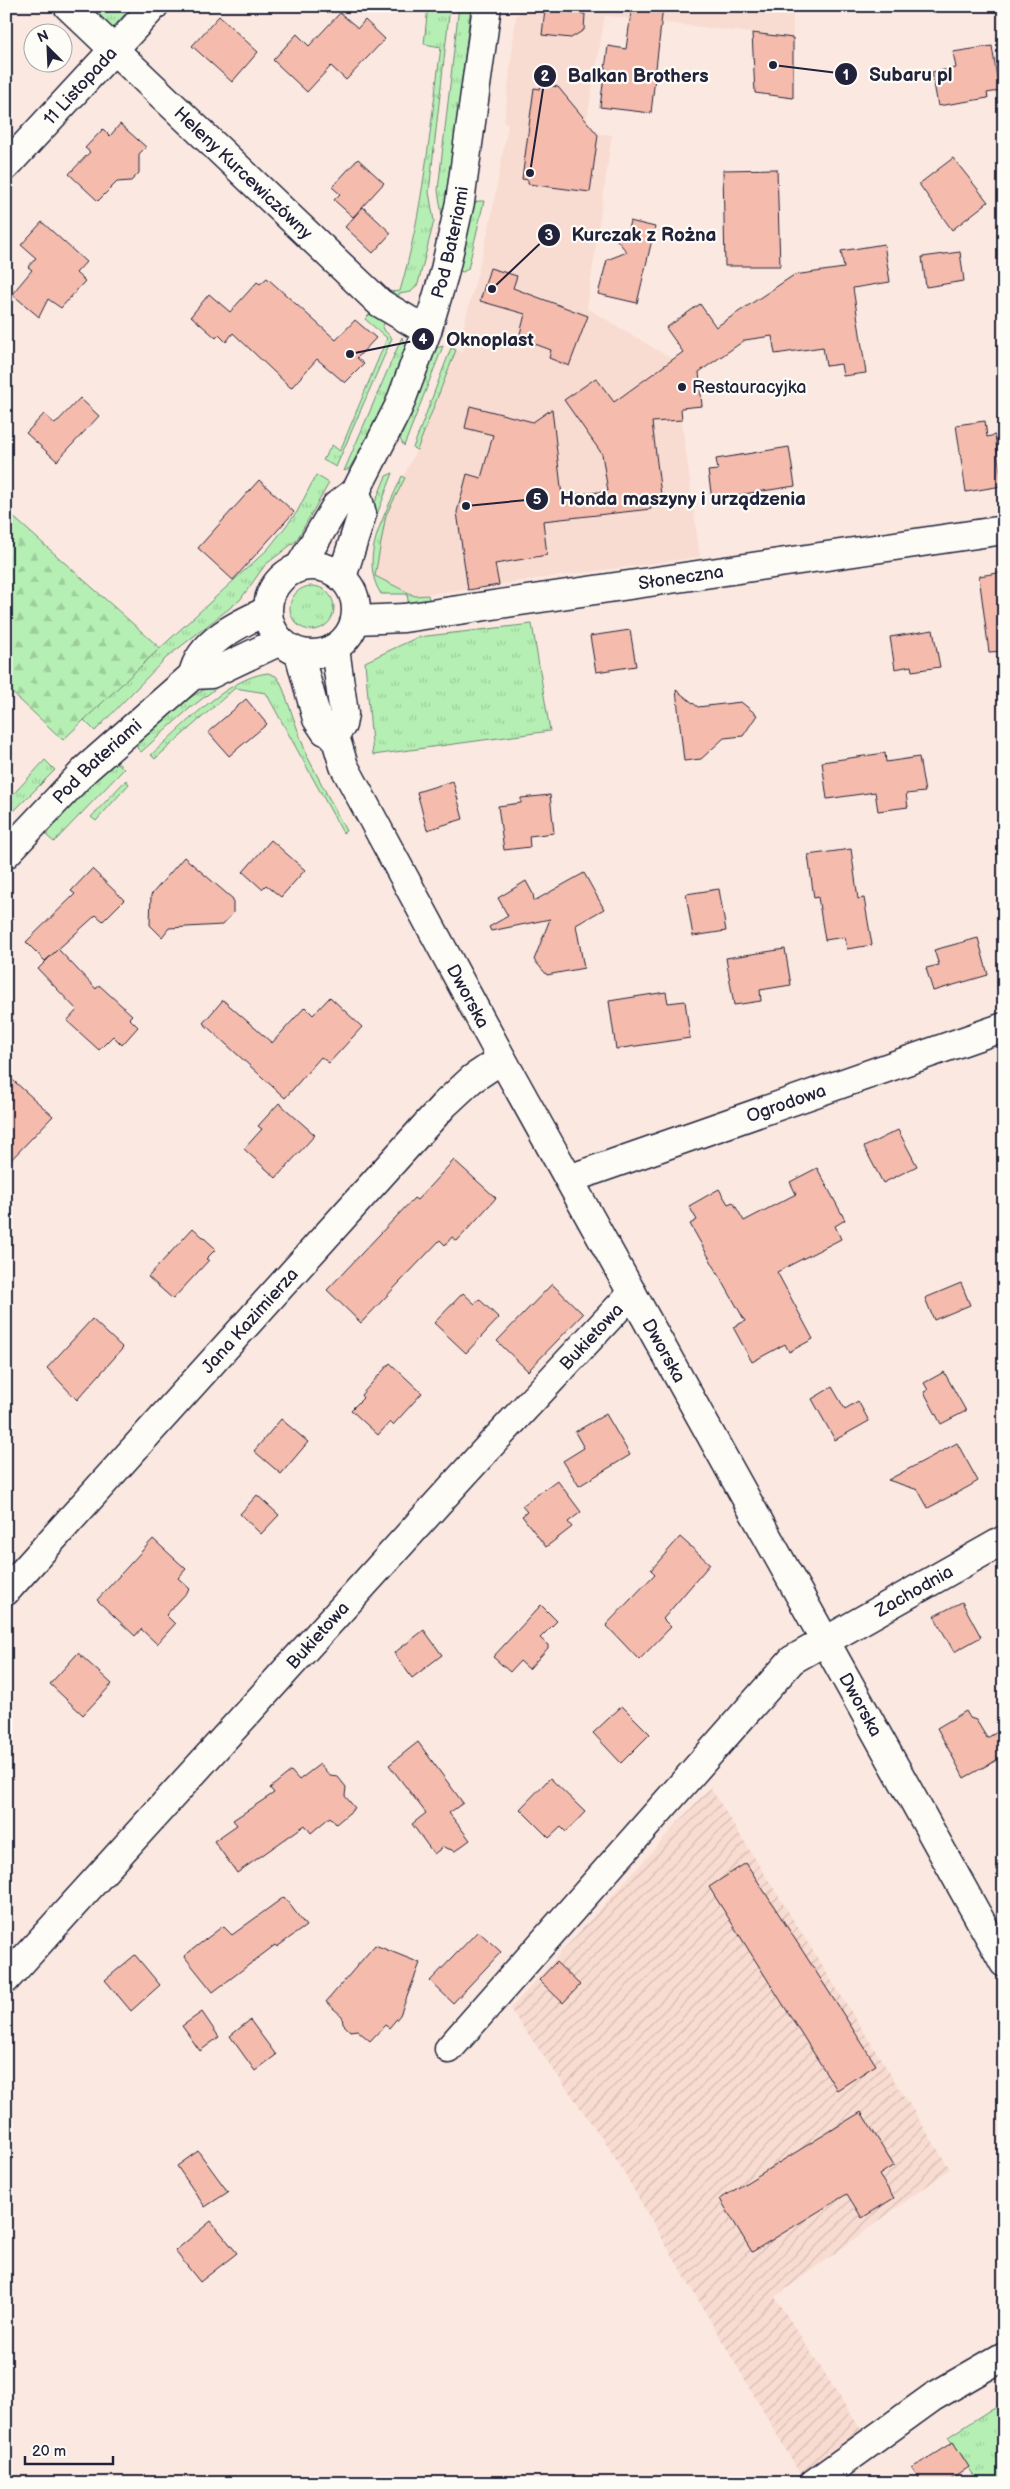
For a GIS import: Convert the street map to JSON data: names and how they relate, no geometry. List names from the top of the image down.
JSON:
{
  "streets": {
    "street": [
      "11 Listopada",
      "Heleny Kurcewiczówny",
      "Pod Bateriami",
      "Słoneczna",
      "Dworska",
      "Ogrodowa",
      "Jana Kazimierza",
      "Bukietowa",
      "Zachodnia"
    ]
  },
  "crossings": [
    ["11 Listopada", "Heleny Kurcewiczówny"],
    ["Heleny Kurcewiczówny", "Pod Bateriami"],
    ["Pod Bateriami", "Słoneczna"],
    ["Dworska", "Ogrodowa"],
    ["Dworska", "Jana Kazimierza"],
    ["Dworska", "Bukietowa"],
    ["Dworska", "Zachodnia"]
  ],
  "places": [
    "Subaru pl",
    "Balkan Brothers",
    "Kurczak z Rożna",
    "Oknoplast",
    "Restauracyjka",
    "Honda maszyny i urządzenia"
  ],
  "scale_bar": "20 m",
  "north": "top left"
}
